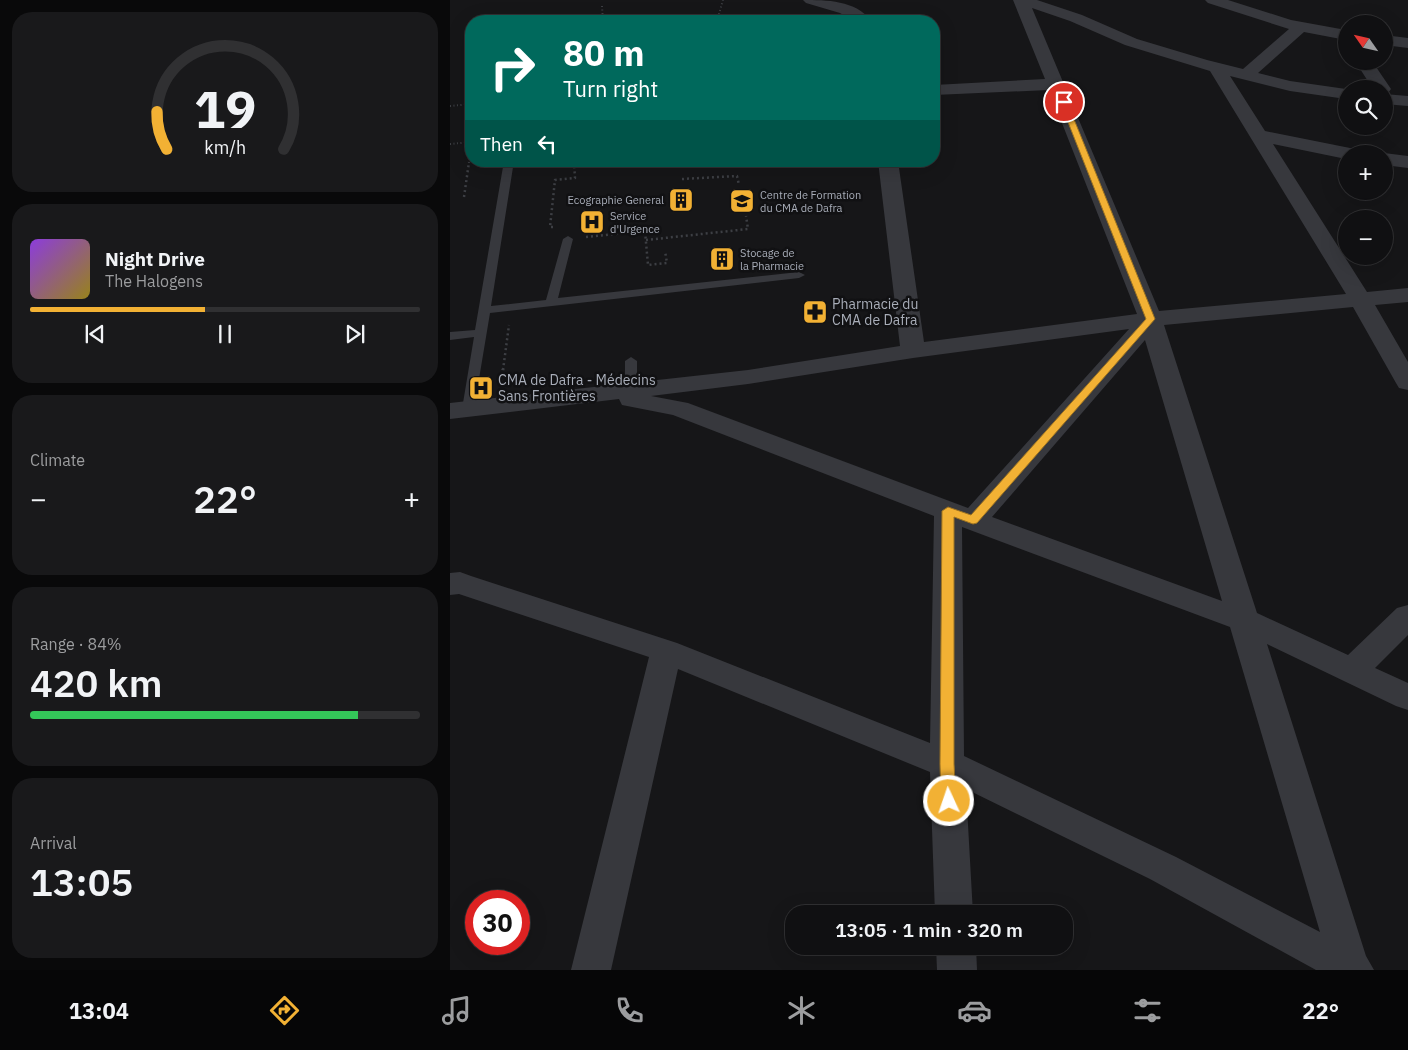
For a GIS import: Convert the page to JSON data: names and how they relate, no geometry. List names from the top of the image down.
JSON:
{
  "places": {
    "building": ["Ecographie General", "Stocage de la Pharmacie"],
    "school or university": ["Centre de Formation du CMA de Dafra"],
    "hospital": ["Service d'Urgence", "CMA de Dafra - Médecins Sans Frontières"],
    "pharmacy": ["Pharmacie du CMA de Dafra"]
  },
  "north": "top left",
  "page": {
    "map_buttons": ["+", "−"],
    "turn": ["80 m", "Turn right"],
    "then": "Then",
    "song": ["Night Drive", "The Halogens"],
    "tile": [
      "Climate",
      ["Range · 84%", "420 km"],
      ["Arrival", "13:05"]
    ],
    "heat": ["−", "22°", "+"],
    "limit": "30",
    "trip": "13:05 · 1 min · 320 m",
    "tabs": ["13:04", "22°"],
    "gauge": ["19", "km/h"]
  }
}
